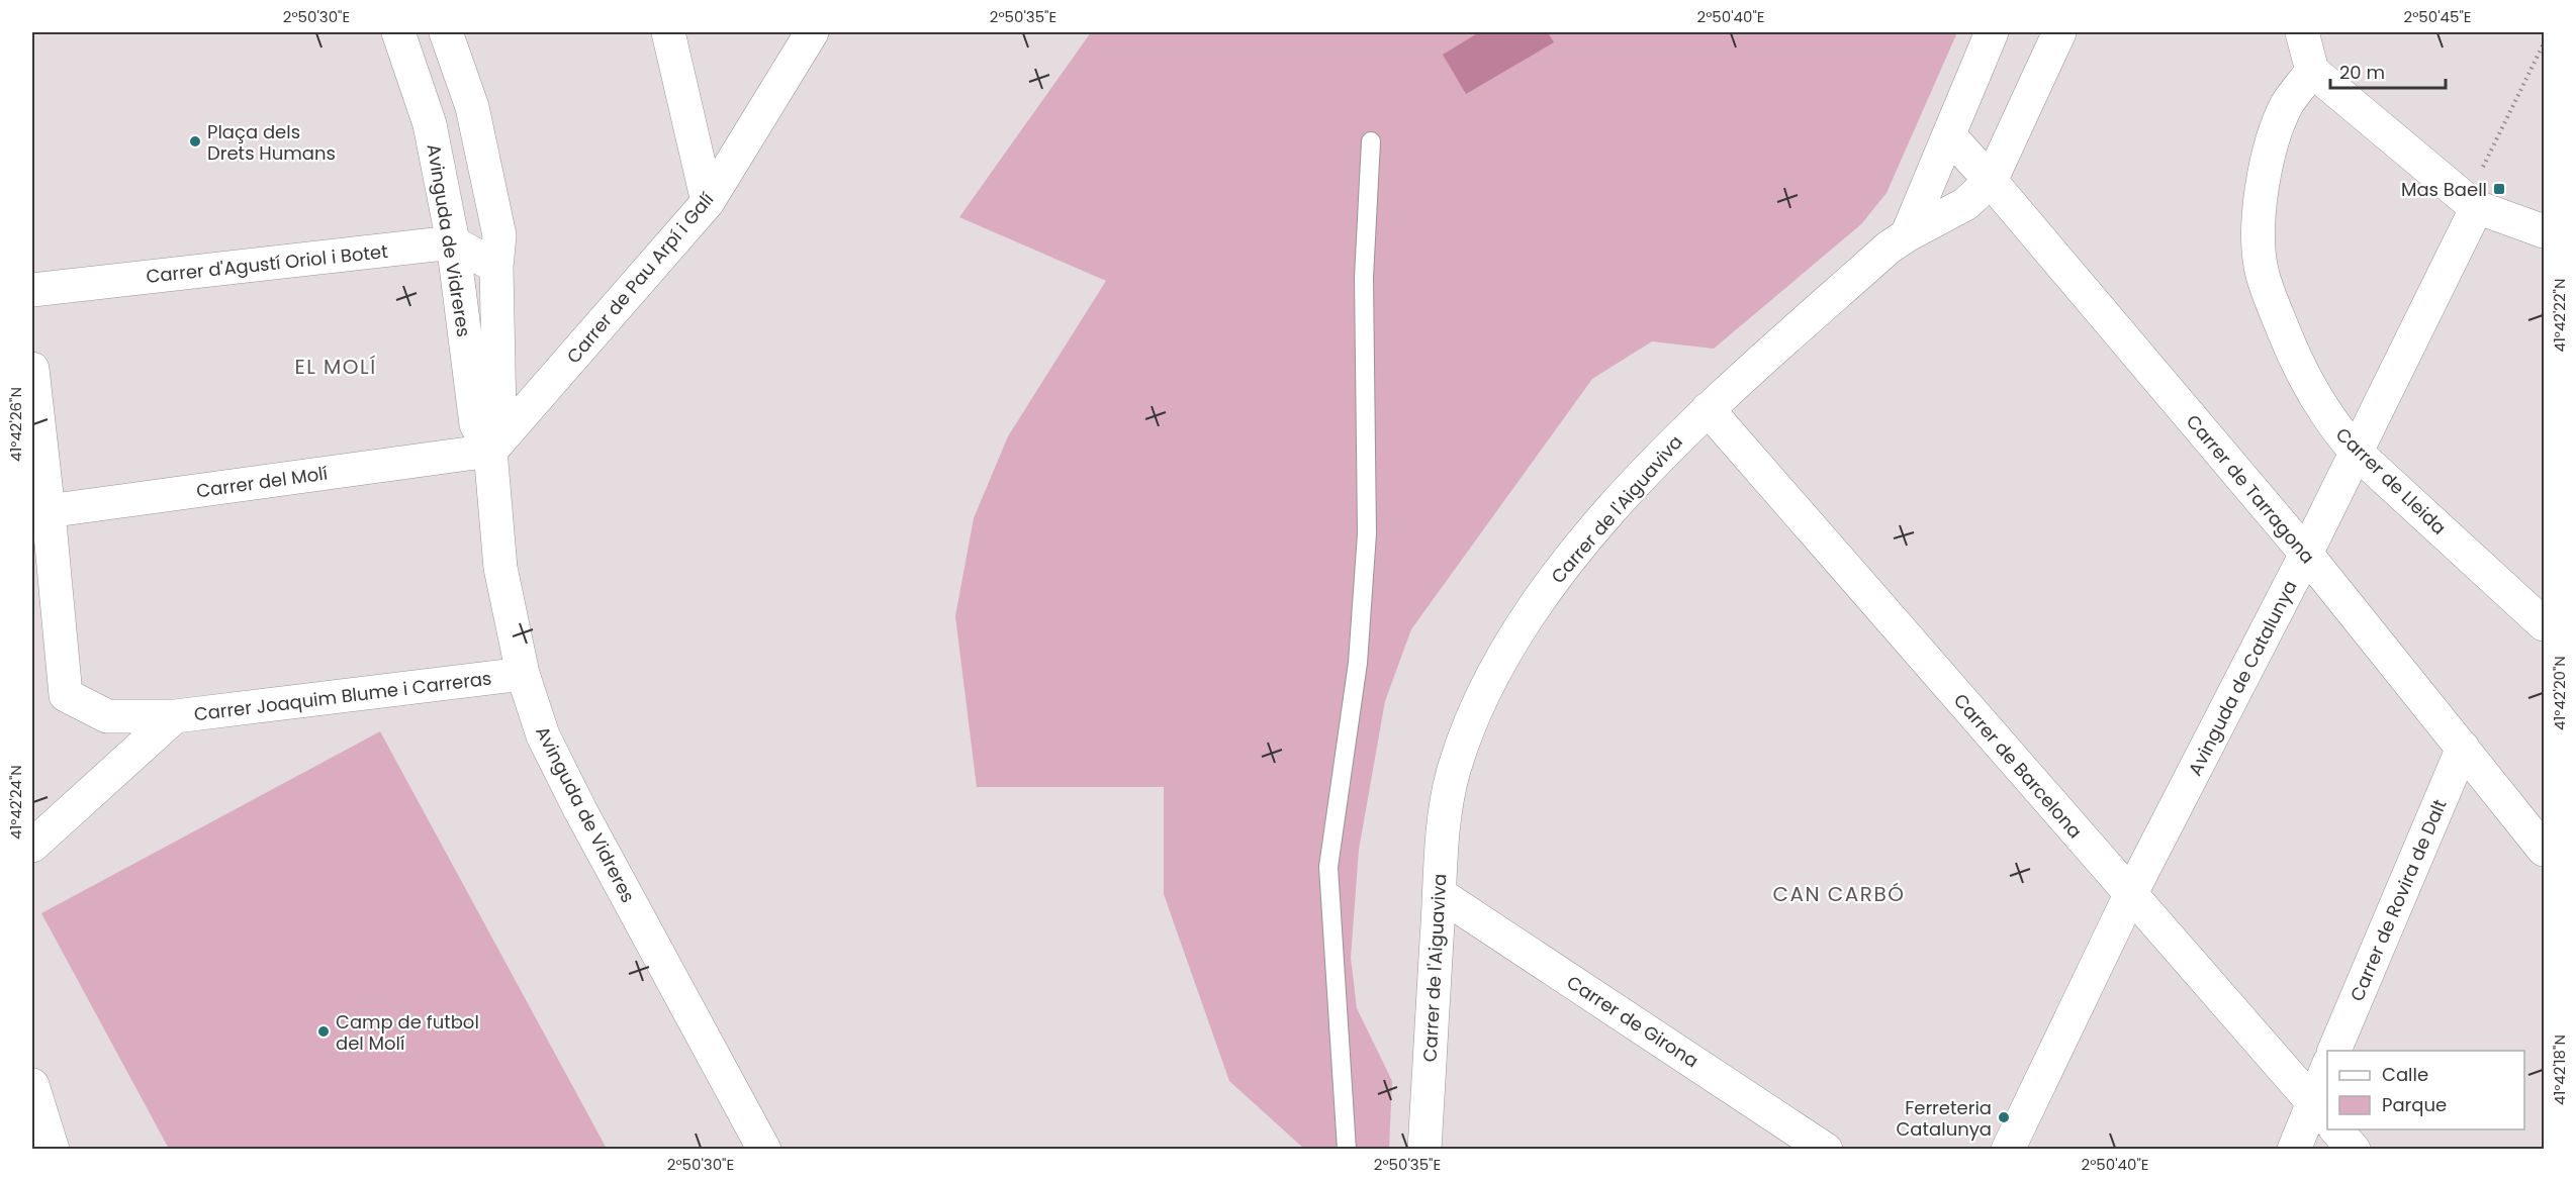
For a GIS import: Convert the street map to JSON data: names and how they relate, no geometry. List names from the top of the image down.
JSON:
{
  "streets": {
    "street": [
      "Avinguda de Vidreres",
      "Carrer d'Agustí Oriol i Botet",
      "Carrer de Pau Arpí i Galí",
      "Carrer de Lleida",
      "Carrer del Molí",
      "Carrer de Tarragona",
      "Carrer de l'Aiguaviva",
      "Avinguda de Catalunya",
      "Carrer Joaquim Blume i Carreras",
      "Carrer de Barcelona",
      "Carrer de Rovira de Dalt",
      "Carrer de Girona"
    ]
  },
  "crossings": [
    ["Avinguda de Vidreres", "Carrer d'Agustí Oriol i Botet"],
    ["Avinguda de Vidreres", "Carrer de Pau Arpí i Galí"],
    ["Avinguda de Vidreres", "Carrer del Molí"],
    ["Avinguda de Vidreres", "Carrer Joaquim Blume i Carreras"],
    ["Carrer de Pau Arpí i Galí", "Carrer del Molí"],
    ["Carrer de Lleida", "Avinguda de Catalunya"],
    ["Carrer de Tarragona", "Carrer de l'Aiguaviva"],
    ["Carrer de Tarragona", "Avinguda de Catalunya"],
    ["Carrer de Tarragona", "Carrer de Rovira de Dalt"],
    ["Carrer de l'Aiguaviva", "Carrer de Barcelona"],
    ["Carrer de l'Aiguaviva", "Carrer de Girona"],
    ["Avinguda de Catalunya", "Carrer de Barcelona"]
  ],
  "districts": ["EL MOLÍ", "CAN CARBÓ"],
  "places": {
    "other": ["Plaça dels Drets Humans", "Camp de futbol del Molí", "Ferreteria Catalunya"],
    "transit": ["Mas Baell"]
  },
  "legend": ["Calle", "Parque"],
  "scale_bar": "20 m",
  "coordinates": [
    "2°50'30\"E",
    "2°50'35\"E",
    "2°50'40\"E",
    "2°50'45\"E",
    "41°42'22\"N",
    "41°42'26\"N",
    "41°42'20\"N",
    "41°42'24\"N",
    "41°42'18\"N"
  ]
}
